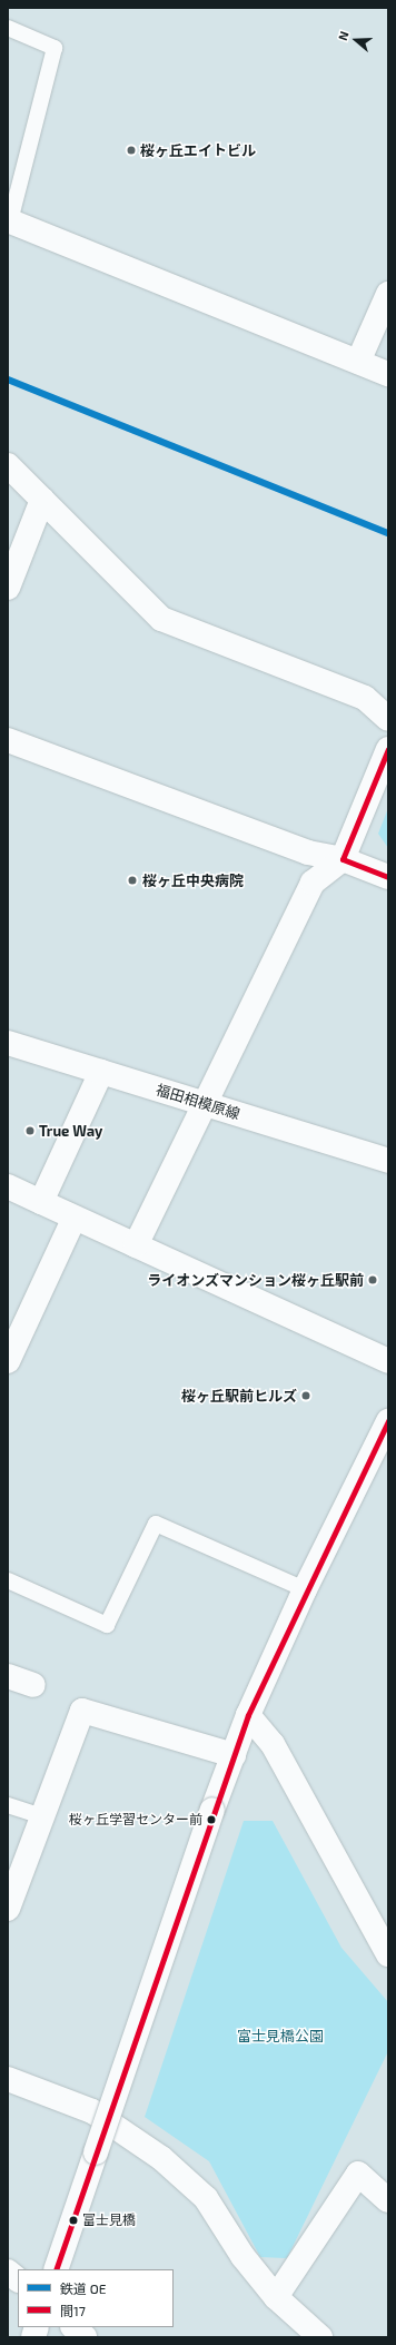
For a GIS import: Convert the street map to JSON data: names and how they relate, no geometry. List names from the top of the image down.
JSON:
{
  "streets": {
    "street": ["福田相模原線"]
  },
  "parks": ["富士見橋公園"],
  "places": [
    "桜ヶ丘エイトビル",
    "桜ヶ丘中央病院",
    "True Way",
    "ライオンズマンション桜ヶ丘駅前",
    "桜ヶ丘駅前ヒルズ",
    "桜ヶ丘学習センター前",
    "富士見橋"
  ],
  "lines": ["rail line OE", "transit line 間17"],
  "legend": ["鉄道 OE", "間17"],
  "north": "left"
}
